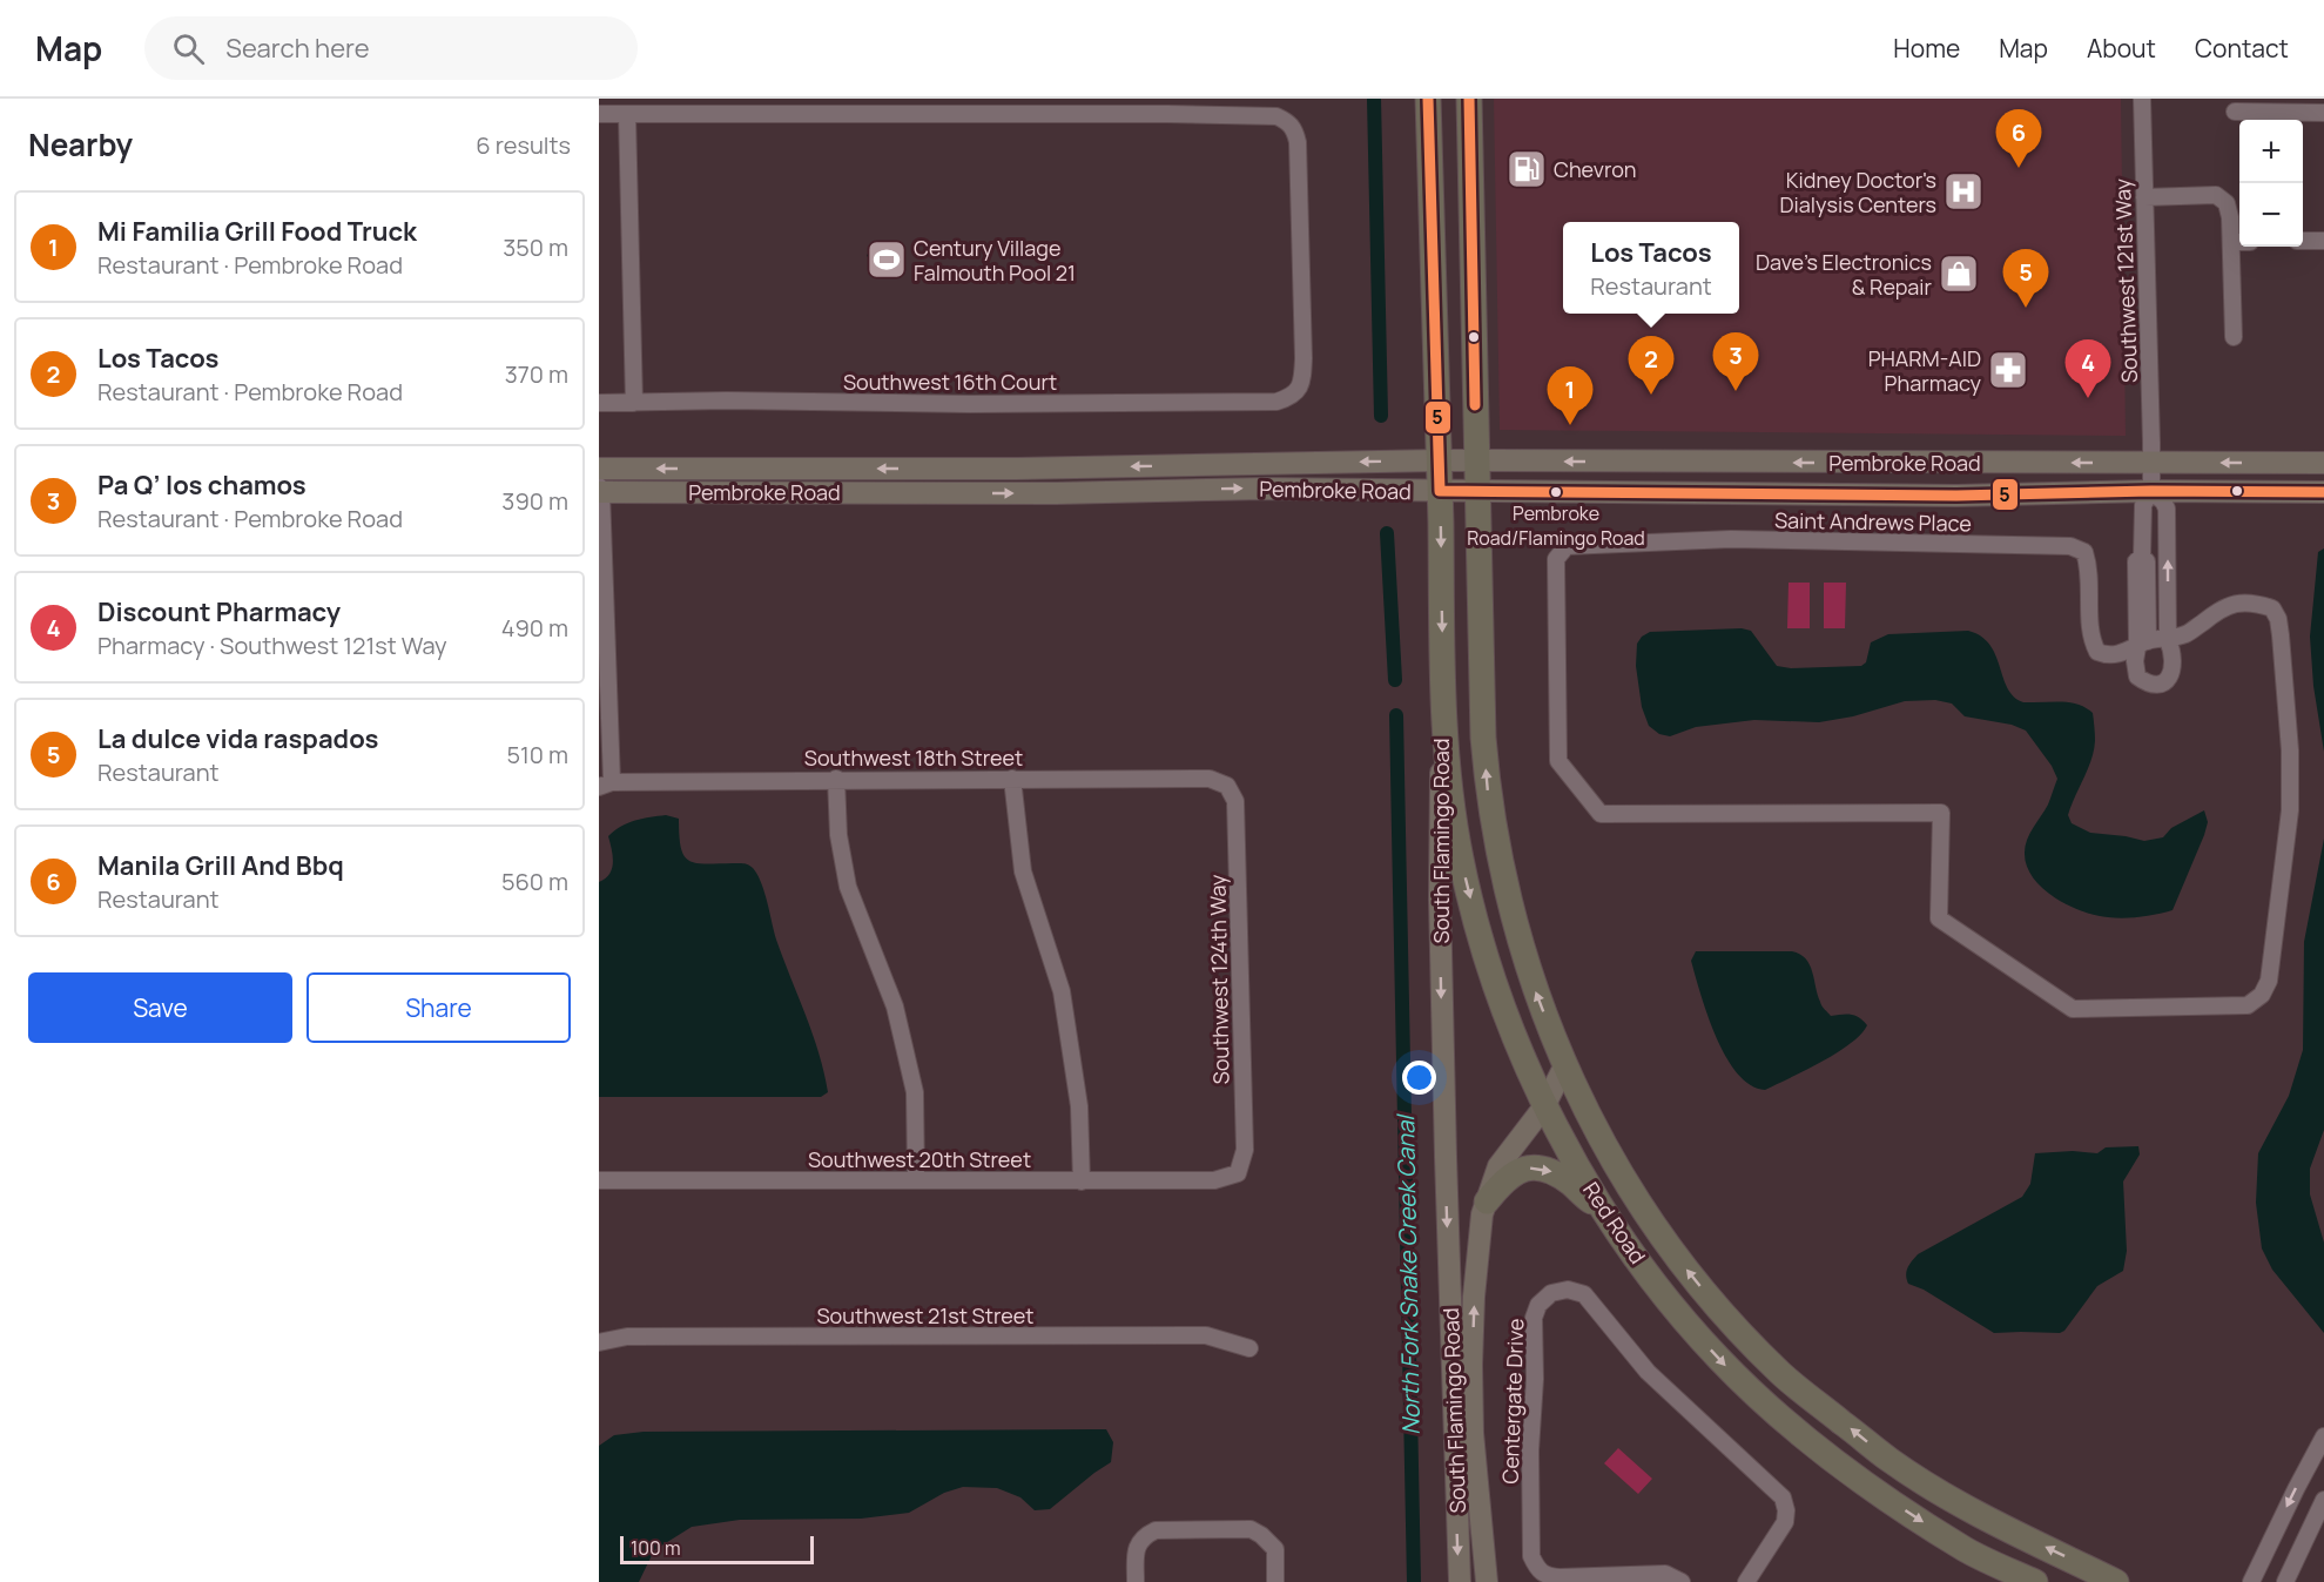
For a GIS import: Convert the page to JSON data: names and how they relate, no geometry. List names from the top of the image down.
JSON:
{
  "streets": {
    "highway": ["South Flamingo Road", "Red Road"],
    "main road": ["Pembroke Road"],
    "street": [
      "Southwest 121st Way",
      "Southwest 16th Court",
      "Saint Andrews Place",
      "Southwest 18th Street",
      "Southwest 124th Way",
      "Southwest 20th Street",
      "Southwest 21st Street",
      "Centergate Drive"
    ]
  },
  "crossings": [
    ["Southwest 121st Way", "Pembroke Road"],
    ["Pembroke Road", "South Flamingo Road"],
    ["Pembroke Road", "Red Road"],
    ["Southwest 18th Street", "Southwest 124th Way"],
    ["South Flamingo Road", "Red Road"],
    ["Southwest 124th Way", "Southwest 20th Street"]
  ],
  "water": ["North Fork Snake Creek Canal"],
  "places": {
    "fuel station": ["Chevron"],
    "hospital": ["Kidney Doctor's Dialysis Centers"],
    "sports": ["Century Village Falmouth Pool 21"],
    "shop": ["Dave's Electronics & Repair"],
    "pharmacy": ["PHARM-AID Pharmacy"],
    "other": ["Pembroke Road/Flamingo Road"]
  },
  "lines": ["transit line 5"],
  "scale_bar": "100 m",
  "page": {
    "header": "Map",
    "search": "Search here",
    "nav": [
      "Home",
      "Map",
      "About",
      "Contact"
    ],
    "heading": ["Nearby", "6 results"],
    "pins": [
      "6",
      "5",
      "3",
      "2",
      "4",
      "1"
    ],
    "map_buttons": ["+", "−"],
    "list": [
      {
        "mark": "1",
        "name": "Mi Familia Grill Food Truck",
        "note": "Restaurant · Pembroke Road",
        "value": "350 m"
      },
      {
        "mark": "2",
        "name": "Los Tacos",
        "note": "Restaurant · Pembroke Road",
        "value": "370 m"
      },
      {
        "mark": "3",
        "name": "Pa Q’ los chamos",
        "note": "Restaurant · Pembroke Road",
        "value": "390 m"
      },
      {
        "mark": "4",
        "name": "Discount Pharmacy",
        "note": "Pharmacy · Southwest 121st Way",
        "value": "490 m"
      },
      {
        "mark": "5",
        "name": "La dulce vida raspados",
        "note": "Restaurant",
        "value": "510 m"
      },
      {
        "mark": "6",
        "name": "Manila Grill And Bbq",
        "note": "Restaurant",
        "value": "560 m"
      }
    ],
    "popup": ["Los Tacos", "Restaurant"],
    "buttons": ["Save", "Share"],
    "scale": "100 m"
  }
}
